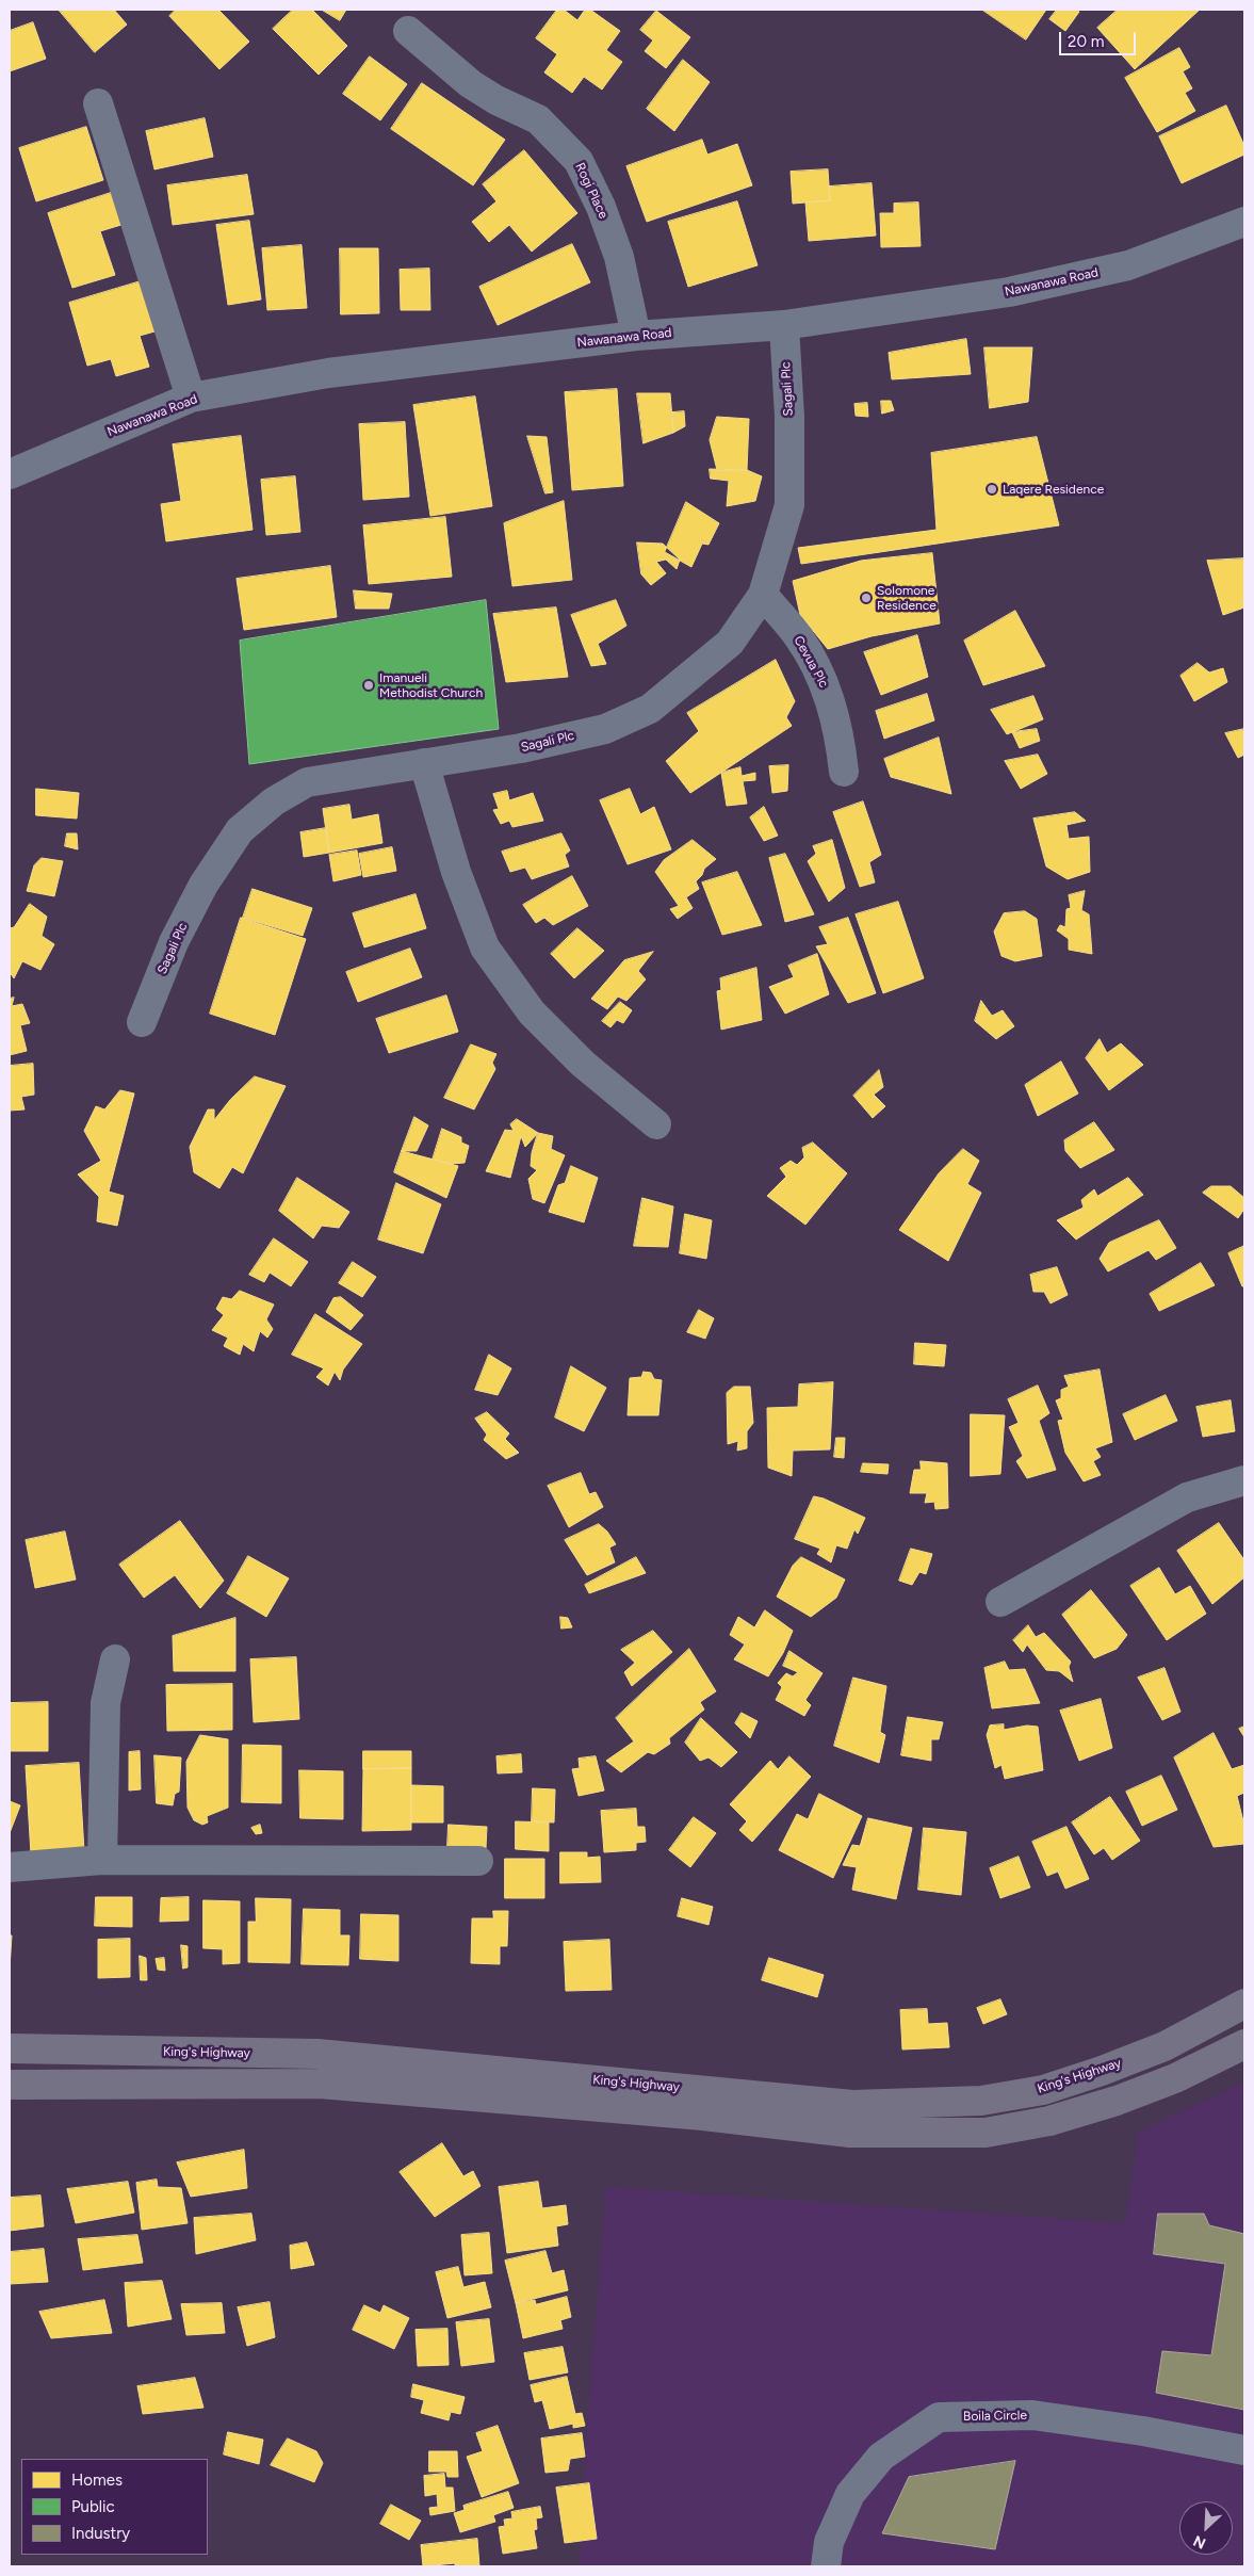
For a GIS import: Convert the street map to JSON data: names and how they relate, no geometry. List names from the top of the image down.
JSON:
{
  "streets": {
    "highway": ["King's Highway"],
    "street": [
      "Rogi Place",
      "Nawanawa Road",
      "Sagali Plc",
      "Cevua Plc",
      "Boila Circle"
    ]
  },
  "crossings": [
    ["Rogi Place", "Nawanawa Road"],
    ["Nawanawa Road", "Sagali Plc"],
    ["Sagali Plc", "Cevua Plc"]
  ],
  "places": ["Laqere Residence", "Solomone Residence", "Imanueli Methodist Church"],
  "legend": ["Homes", "Public", "Industry"],
  "scale_bar": "20 m",
  "north": "bottom left"
}
